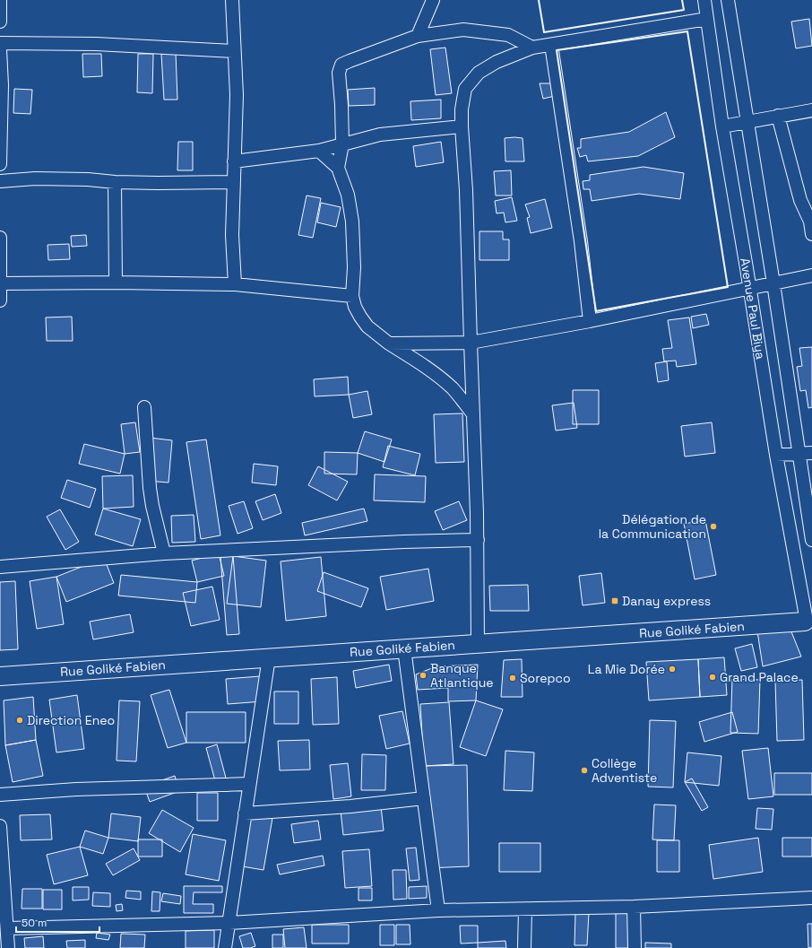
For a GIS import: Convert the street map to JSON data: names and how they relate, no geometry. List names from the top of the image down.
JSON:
{
  "streets": {
    "highway": ["Rue Goliké Fabien"],
    "street": ["Avenue Paul Biya"]
  },
  "crossings": [
    ["Avenue Paul Biya", "Rue Goliké Fabien"]
  ],
  "places": {
    "other": [
      "Délégation de la Communication",
      "La Mie Dorée",
      "Banque Atlantique",
      "Grand Palace",
      "Sorepco",
      "Direction Eneo",
      "Collège Adventiste"
    ],
    "transit": ["Danay express"]
  },
  "scale_bar": "50 m"
}
